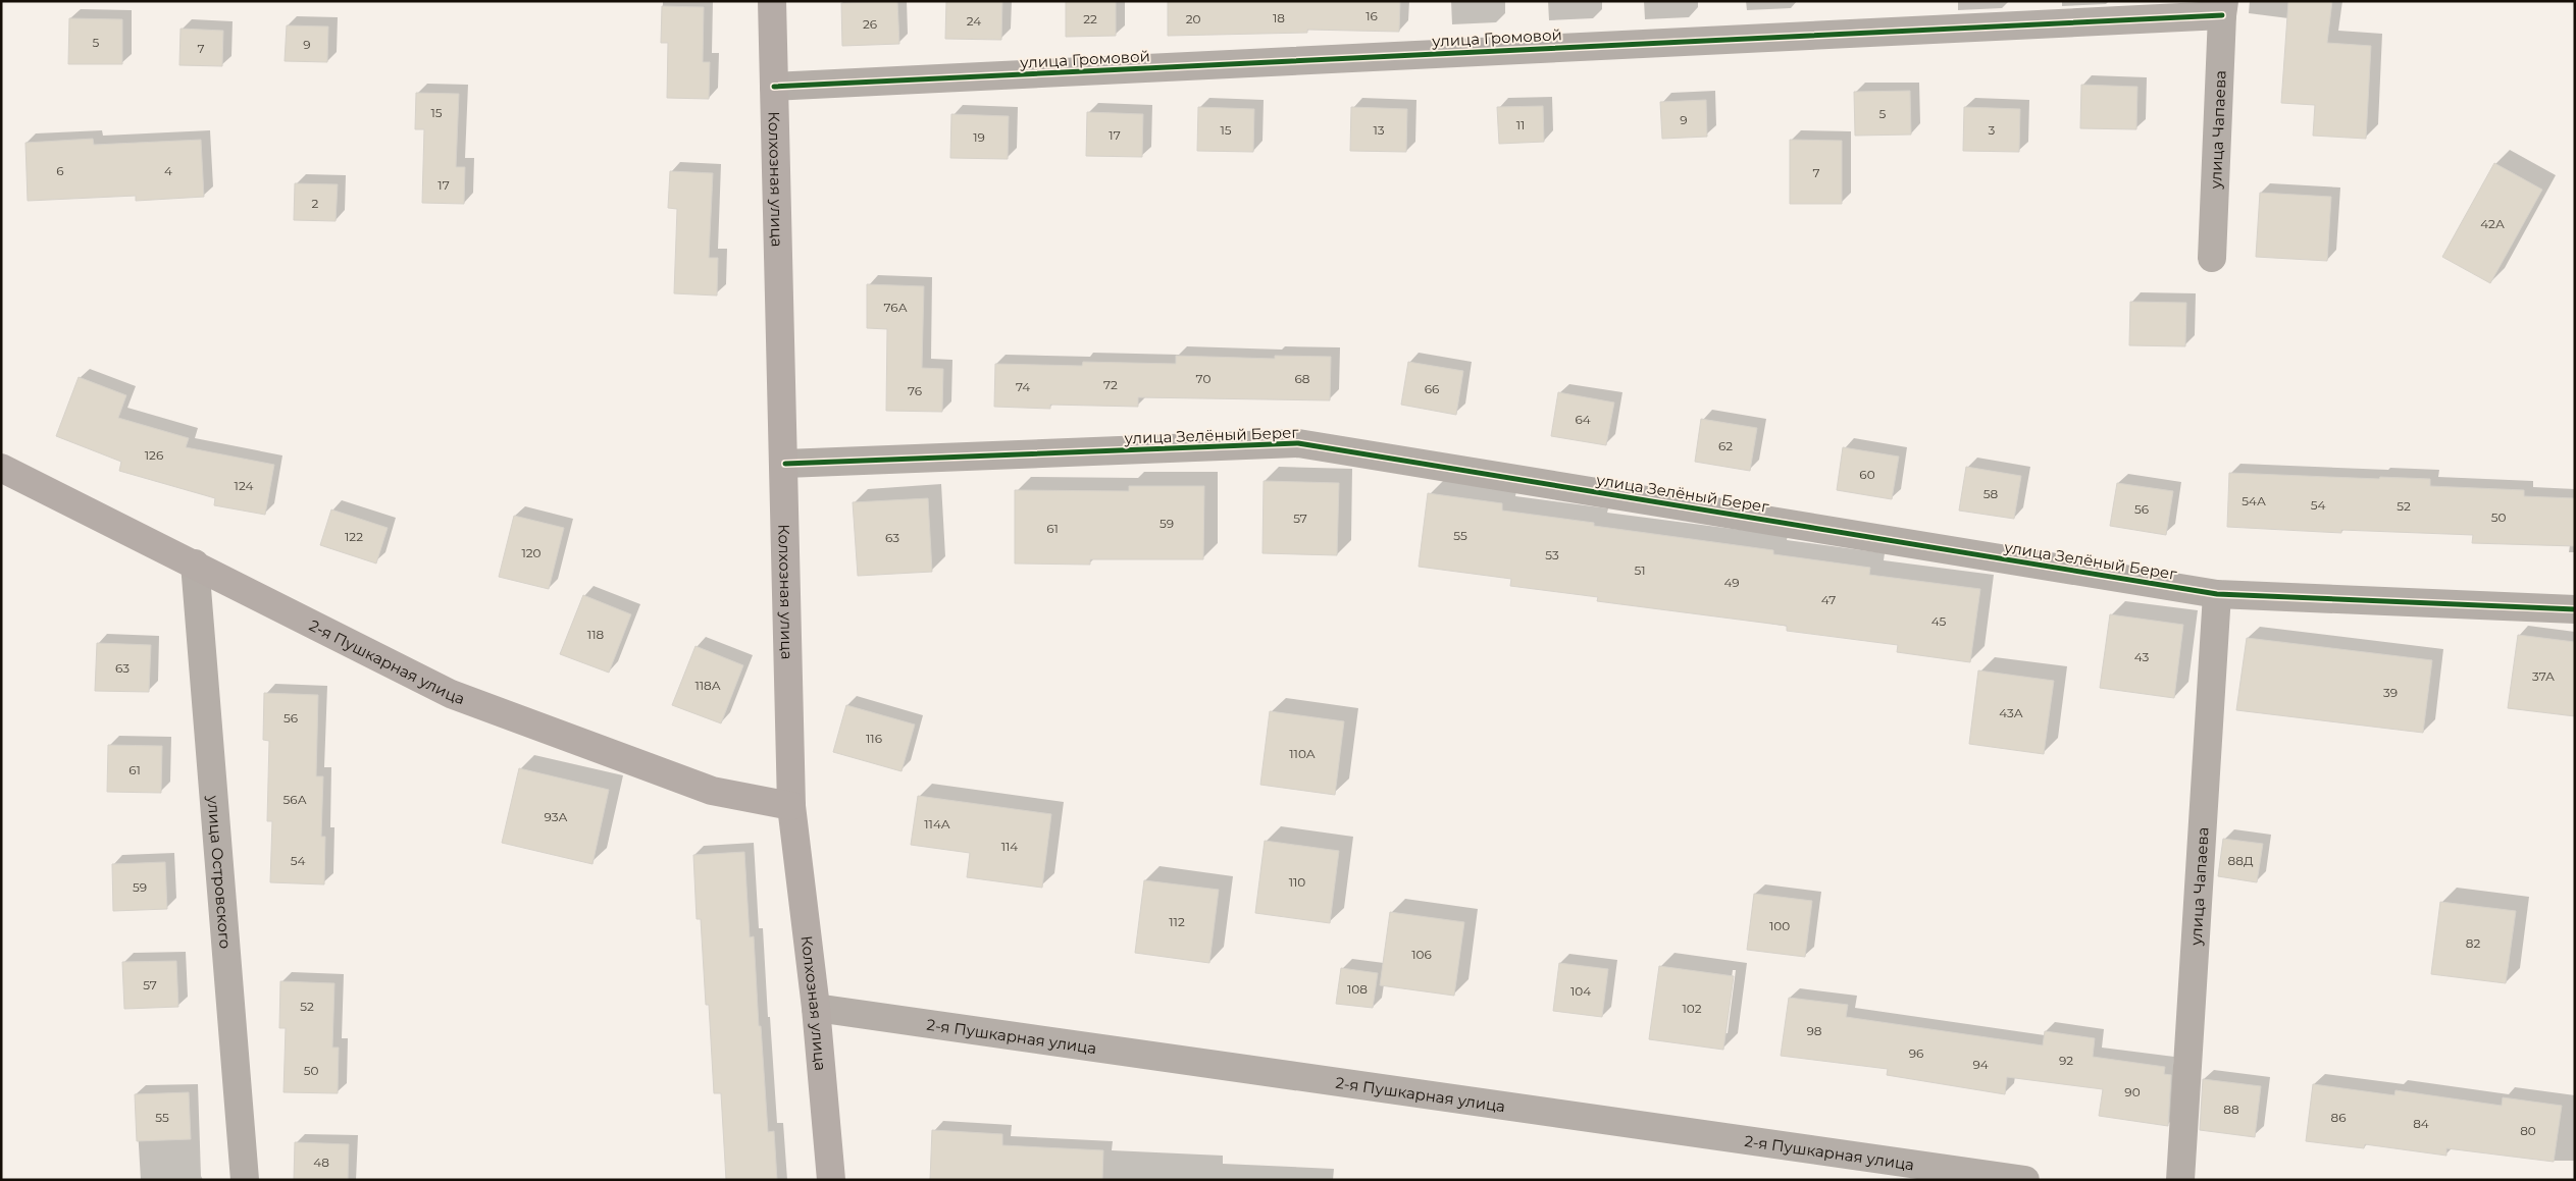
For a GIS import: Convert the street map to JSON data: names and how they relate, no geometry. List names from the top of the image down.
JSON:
{
  "streets": {
    "main road": ["Колхозная улица", "2-я Пушкарная улица"],
    "street": [
      "улица Громовой",
      "улица Чапаева",
      "улица Зелёный Берег",
      "улица Островского"
    ]
  },
  "crossings": [
    ["улица Громовой", "улица Чапаева"],
    ["улица Громовой", "Колхозная улица"],
    ["улица Чапаева", "улица Зелёный Берег"],
    ["Колхозная улица", "улица Зелёный Берег"],
    ["Колхозная улица", "2-я Пушкарная улица"],
    ["2-я Пушкарная улица", "улица Островского"]
  ],
  "house_numbers": [
    "16",
    "18",
    "22",
    "20",
    "24",
    "26",
    "5",
    "9",
    "7",
    "15",
    "5",
    "9",
    "11",
    "15",
    "13",
    "3",
    "17",
    "19",
    "6",
    "4",
    "7",
    "17",
    "2",
    "42А",
    "76А",
    "70",
    "68",
    "72",
    "74",
    "66",
    "76",
    "64",
    "62",
    "126",
    "60",
    "124",
    "58",
    "54А",
    "54",
    "52",
    "56",
    "50",
    "57",
    "59",
    "61",
    "55",
    "122",
    "63",
    "120",
    "53",
    "51",
    "49",
    "47",
    "45",
    "118",
    "43",
    "63",
    "37А",
    "118А",
    "39",
    "43А",
    "56",
    "116",
    "110А",
    "61",
    "56А",
    "93А",
    "114А",
    "114",
    "54",
    "88Д",
    "110",
    "59",
    "112",
    "100",
    "82",
    "106",
    "57",
    "108",
    "104",
    "52",
    "102",
    "98",
    "96",
    "92",
    "94",
    "50",
    "90",
    "88",
    "55",
    "86",
    "84",
    "80",
    "48"
  ]
}
